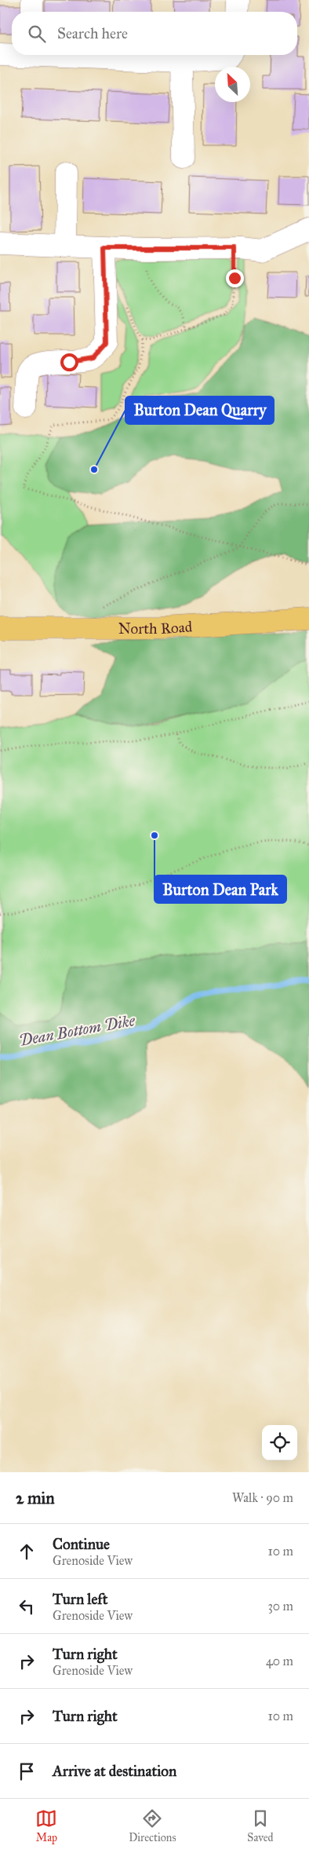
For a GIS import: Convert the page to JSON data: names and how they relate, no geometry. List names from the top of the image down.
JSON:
{
  "streets": {
    "main road": ["North Road"]
  },
  "water": ["Dean Bottom Dike"],
  "places": ["Burton Dean Quarry", "Burton Dean Park"],
  "north": "top left",
  "page": {
    "search": "Search here",
    "heading": ["2 min", "Walk · 90 m"],
    "list": [
      ["Continue", "Grenoside View", "10 m"],
      ["Turn left", "Grenoside View", "30 m"],
      ["Turn right", "Grenoside View", "40 m"],
      ["Turn right", "10 m"],
      "Arrive at destination"
    ],
    "nav": ["Map", "Directions", "Saved"]
  }
}
